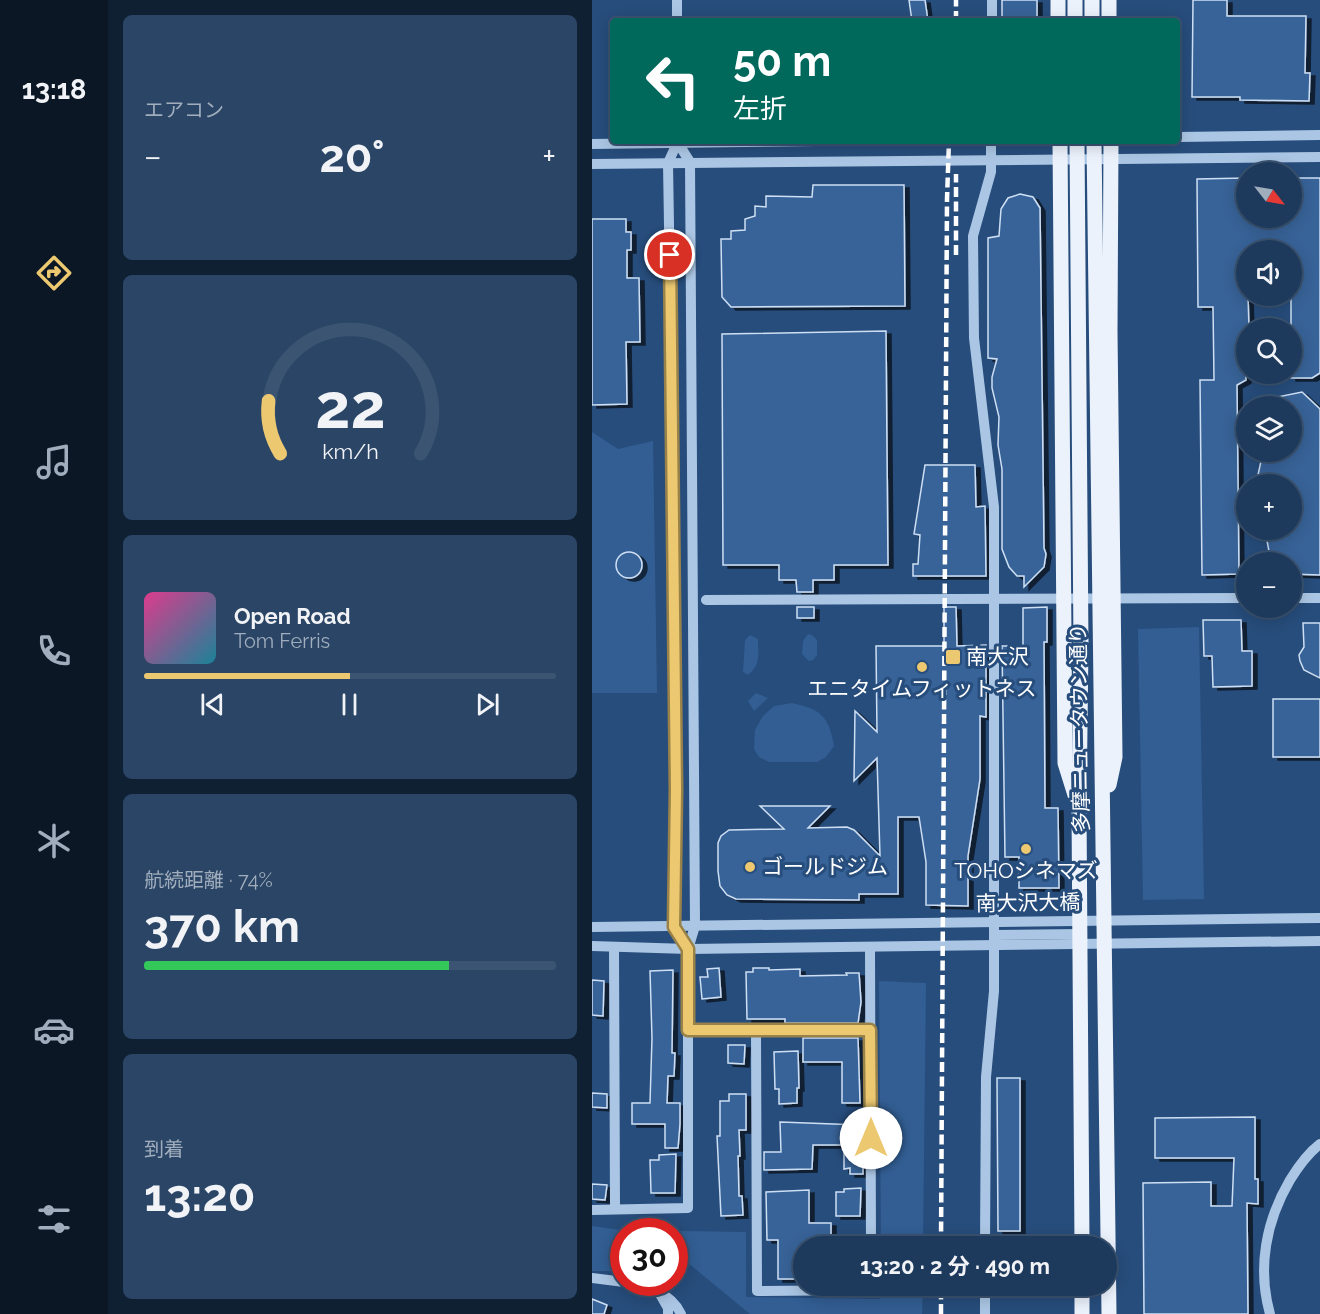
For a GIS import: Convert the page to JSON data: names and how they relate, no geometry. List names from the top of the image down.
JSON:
{
  "streets": {
    "main road": ["多摩ニュータウン通り"],
    "street": ["南大沢大橋"]
  },
  "places": {
    "transit": ["南大沢"],
    "other": ["エニタイムフィットネス", "TOHOシネマズ", "ゴールドジム"]
  },
  "north": "bottom right",
  "page": {
    "tabs": "13:18",
    "tile": [
      "エアコン",
      ["航続距離 · 74%", "370 km"],
      ["到着", "13:20"]
    ],
    "turn": ["50 m", "左折"],
    "heat": ["−", "20°", "+"],
    "map_buttons": ["+", "−"],
    "song": ["Open Road", "Tom Ferris"],
    "limit": "30",
    "trip": "13:20 · 2 分 · 490 m",
    "gauge": ["22", "km/h"]
  }
}
